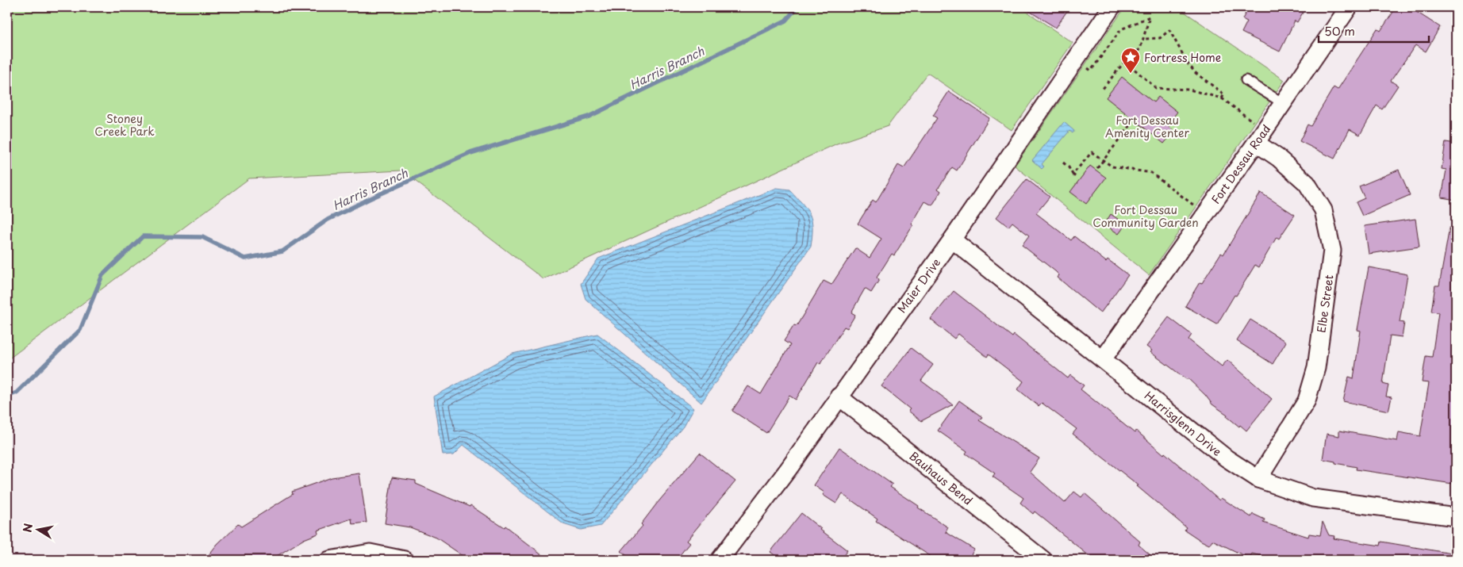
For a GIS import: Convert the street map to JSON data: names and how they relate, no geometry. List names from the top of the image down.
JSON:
{
  "streets": {
    "street": [
      "Fort Dessau Road",
      "Maier Drive",
      "Elbe Street",
      "Harrisglenn Drive",
      "Bauhaus Bend"
    ]
  },
  "crossings": [
    ["Fort Dessau Road", "Elbe Street"],
    ["Fort Dessau Road", "Harrisglenn Drive"],
    ["Maier Drive", "Harrisglenn Drive"],
    ["Maier Drive", "Bauhaus Bend"],
    ["Elbe Street", "Harrisglenn Drive"]
  ],
  "water": ["Harris Branch"],
  "parks": ["Stoney Creek Park", "Fort Dessau Amenity Center", "Fort Dessau Community Garden"],
  "places": {
    "place": ["Fortress Home"]
  },
  "scale_bar": "50 m",
  "north": "left"
}
